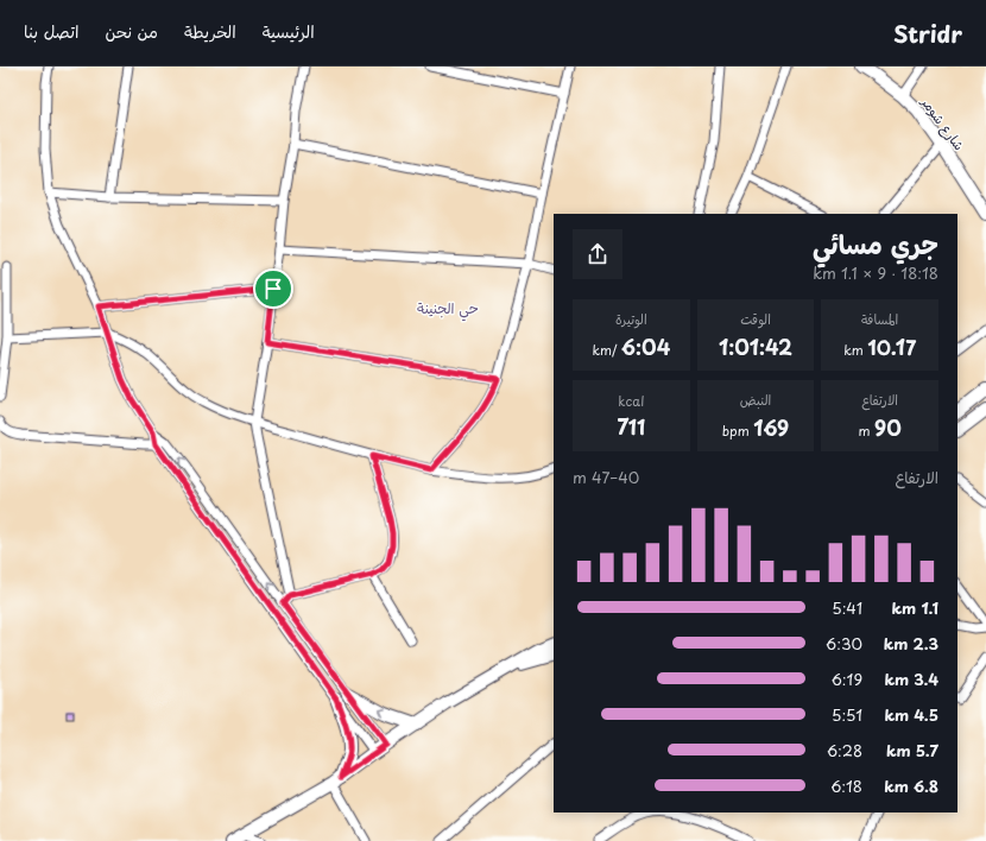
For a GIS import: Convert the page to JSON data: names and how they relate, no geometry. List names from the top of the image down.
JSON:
{
  "streets": {
    "street": ["شارع شومر"]
  },
  "districts": ["حي الجنينة"],
  "page": {
    "header": "Stridr",
    "nav": [
      "الرئيسية",
      "الخريطة",
      "من نحن",
      "اتصل بنا"
    ],
    "heading": ["جري مسائي", "18:18 · 9 × 1.1 km"],
    "stats": [
      ["المسافة", "10.17 km"],
      ["الوقت", "1:01:42"],
      ["الوتيرة", "6:04 /km"],
      ["الارتفاع", "90 m"],
      ["النبض", "169 bpm"],
      ["kcal", "711"]
    ],
    "chart": ["الارتفاع", "40–47 m"],
    "list": [
      {
        "name": "1.1 km",
        "note": "5:41"
      },
      {
        "name": "2.3 km",
        "note": "6:30"
      },
      {
        "name": "3.4 km",
        "note": "6:19"
      },
      {
        "name": "4.5 km",
        "note": "5:51"
      },
      {
        "name": "5.7 km",
        "note": "6:28"
      },
      {
        "name": "6.8 km",
        "note": "6:18"
      }
    ]
  }
}
